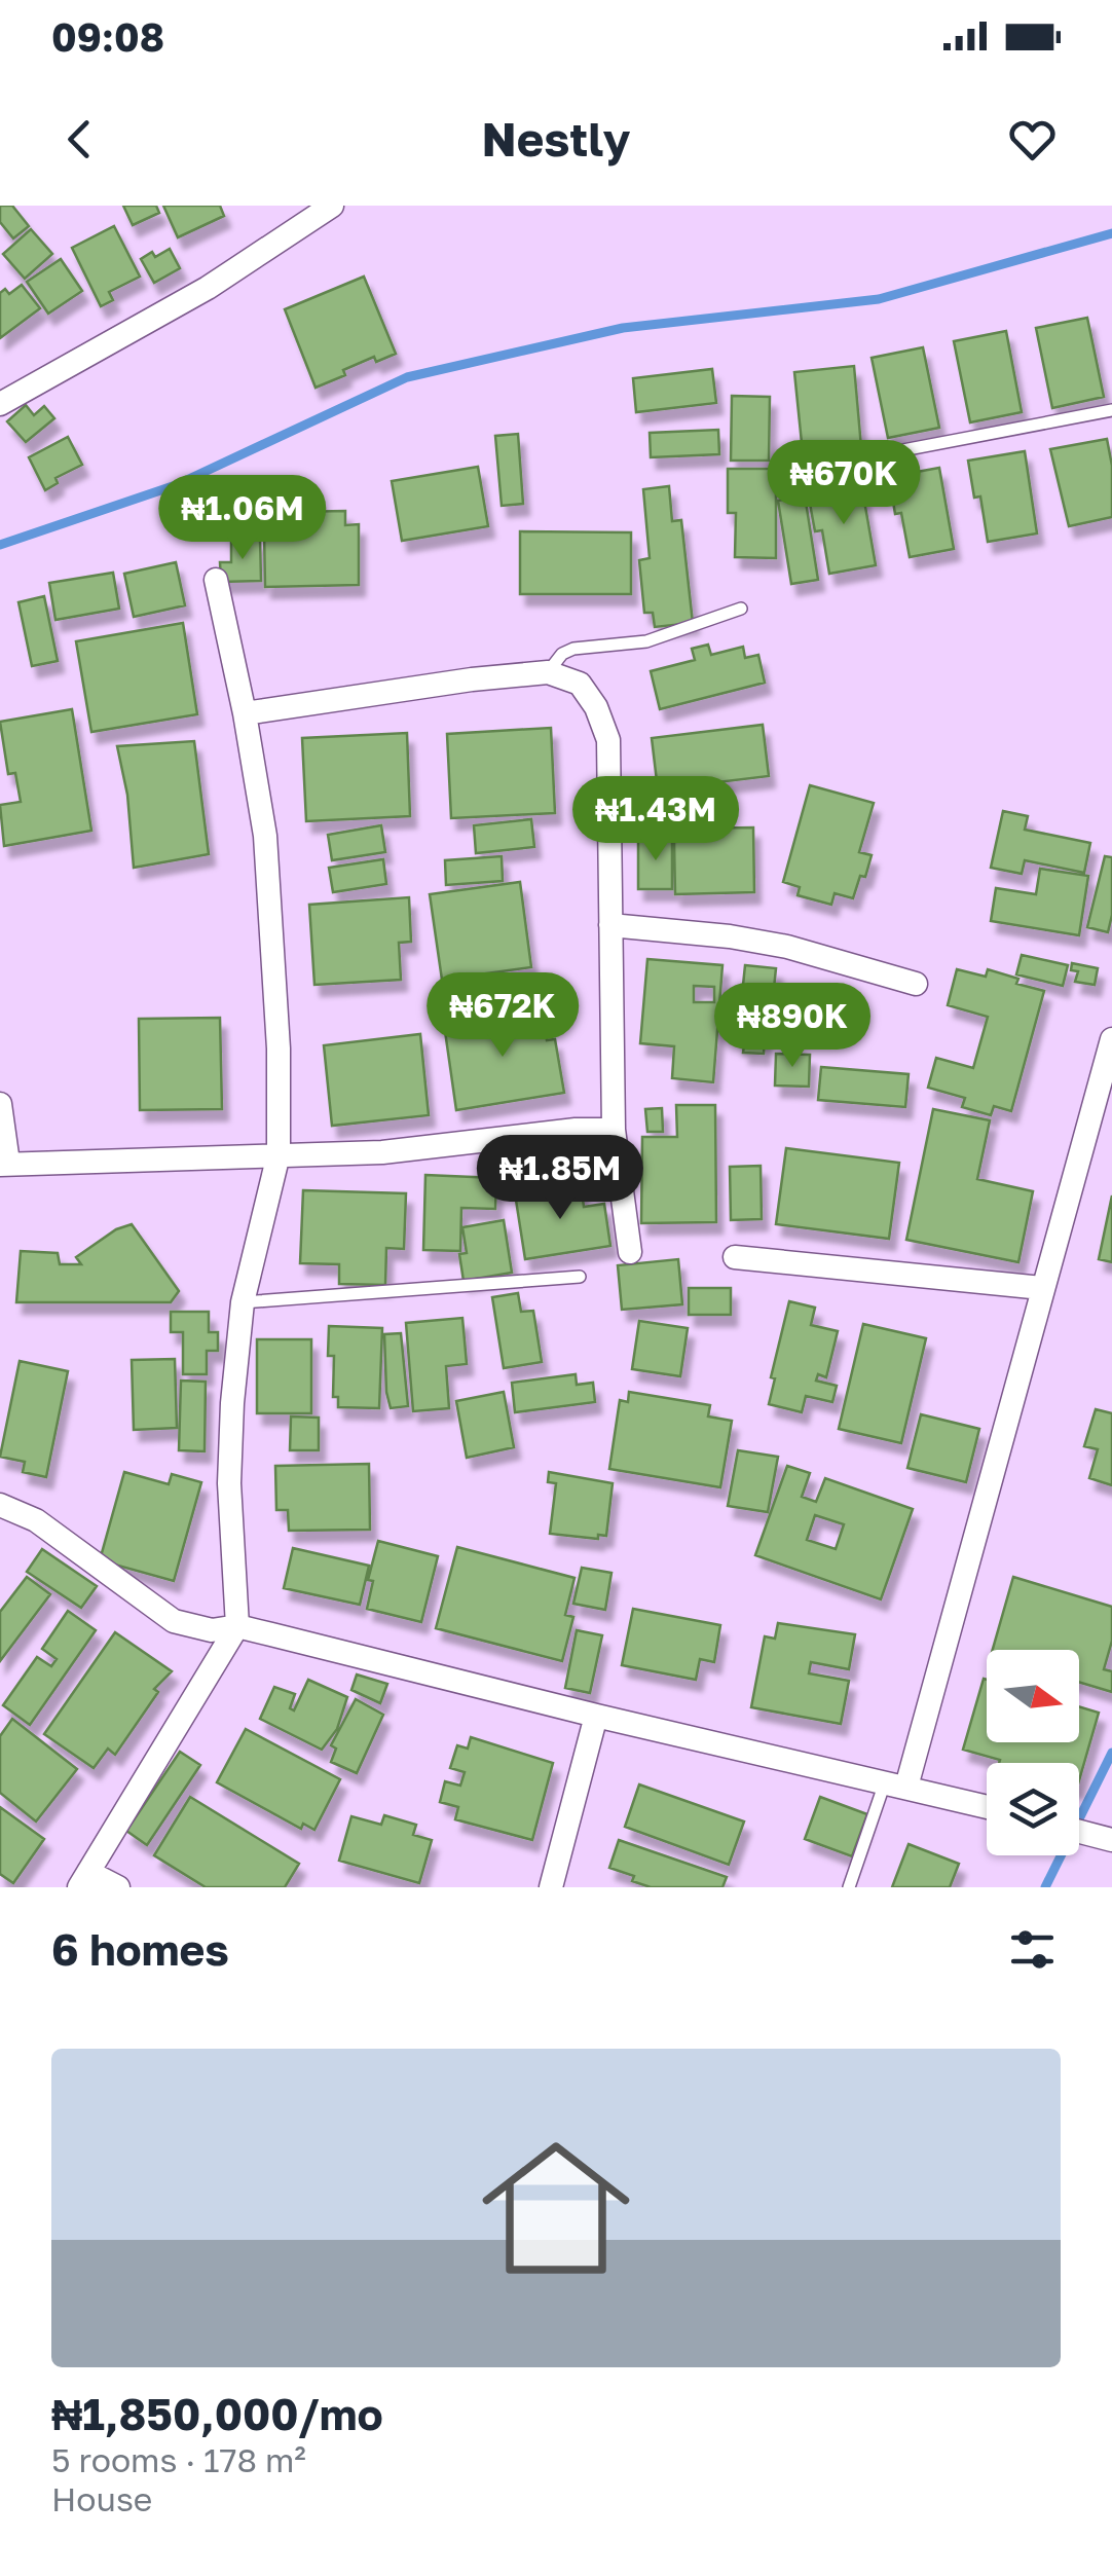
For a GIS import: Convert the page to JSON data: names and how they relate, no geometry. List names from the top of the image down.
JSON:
{
  "north": "right",
  "page": {
    "status": "09:08",
    "header": "Nestly",
    "price": [
      "₦670K",
      "₦1.06M",
      "₦1.43M",
      "₦672K",
      "₦890K",
      "₦1.85M"
    ],
    "heading": "6 homes",
    "list": [
      {
        "name": "₦1,850,000/mo",
        "note": "5 rooms · 178 m² · House"
      }
    ]
  }
}
